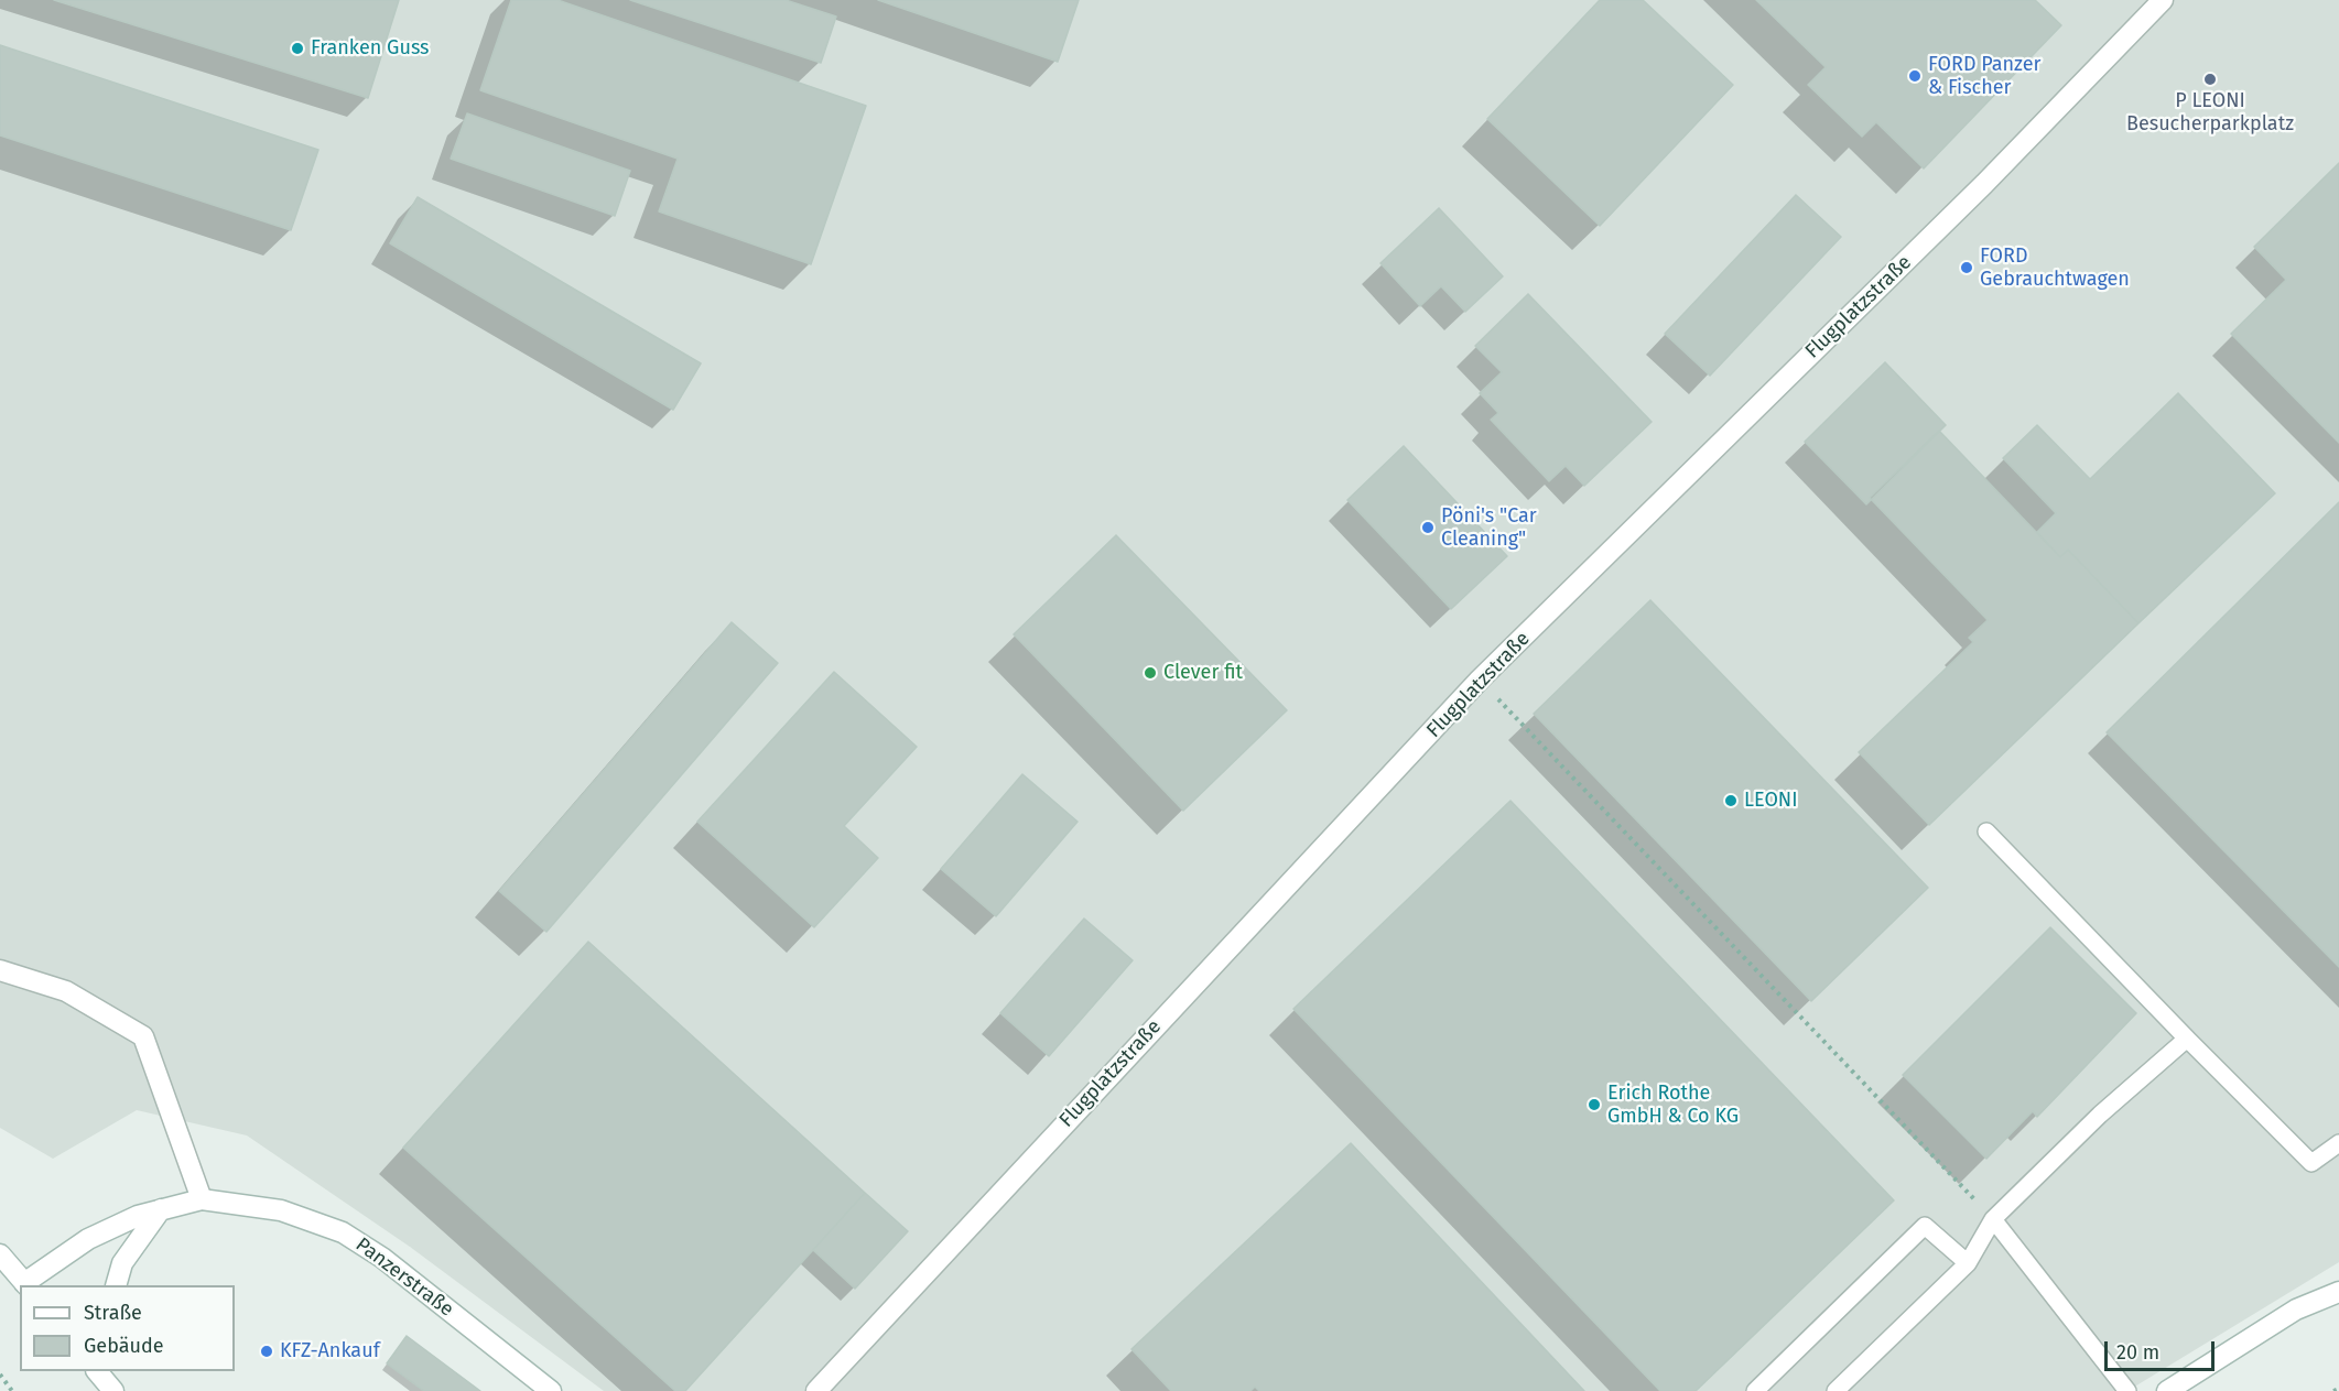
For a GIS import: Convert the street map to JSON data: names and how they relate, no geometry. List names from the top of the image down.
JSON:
{
  "streets": {
    "street": ["Flugplatzstraße", "Panzerstraße"]
  },
  "places": [
    "Franken Guss",
    "FORD Panzer & Fischer",
    "P LEONI Besucherparkplatz",
    "FORD Gebrauchtwagen",
    "Pöni's \"Car Cleaning\"",
    "Clever fit",
    "LEONI",
    "Erich Rothe GmbH & Co KG",
    "KFZ-Ankauf"
  ],
  "legend": ["Straße", "Gebäude"],
  "scale_bar": "20 m"
}
